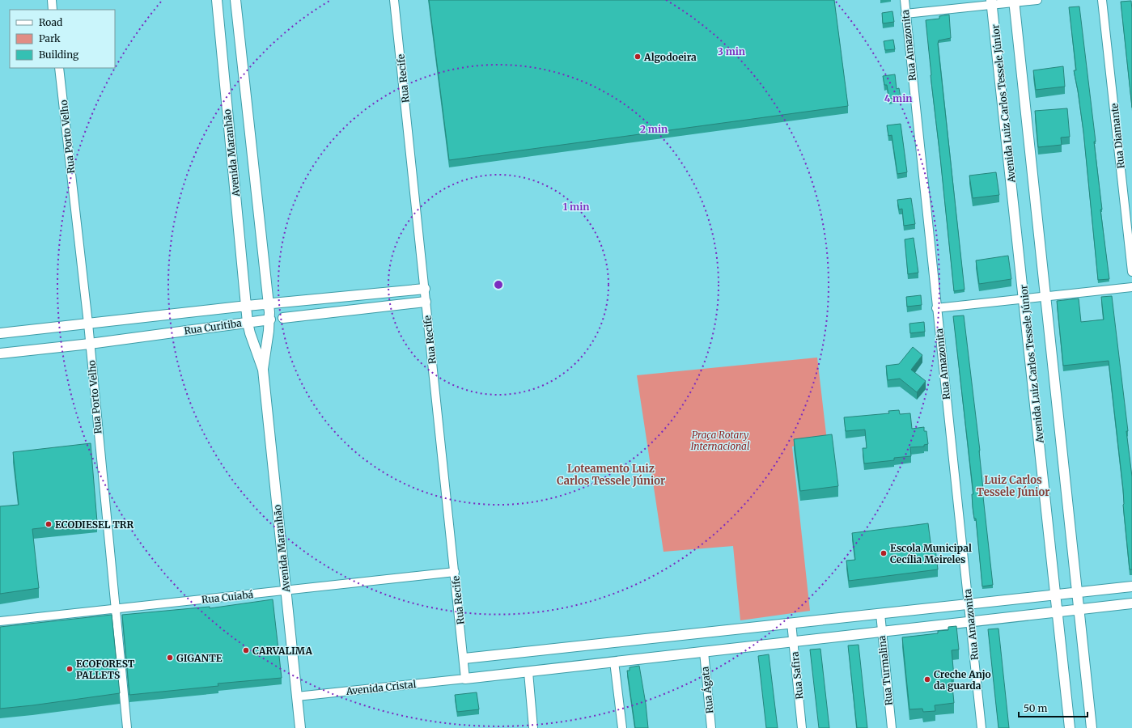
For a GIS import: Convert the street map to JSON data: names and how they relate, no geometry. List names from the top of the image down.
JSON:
{
  "streets": {
    "street": [
      "Rua Amazonita",
      "Rua Recife",
      "Avenida Luiz Carlos Tessele Júnior",
      "Rua Diamante",
      "Rua Porto Velho",
      "Avenida Maranhão",
      "Rua Curitiba",
      "Rua Cuiabá",
      "Rua Turmalina",
      "Rua Safira",
      "Avenida Cristal",
      "Rua Ágata"
    ]
  },
  "crossings": [
    ["Rua Recife", "Rua Curitiba"],
    ["Rua Recife", "Rua Cuiabá"],
    ["Rua Recife", "Avenida Cristal"],
    ["Rua Porto Velho", "Rua Curitiba"],
    ["Rua Porto Velho", "Rua Cuiabá"],
    ["Avenida Maranhão", "Rua Curitiba"],
    ["Avenida Maranhão", "Rua Cuiabá"],
    ["Avenida Maranhão", "Avenida Cristal"]
  ],
  "districts": ["Loteamento Luiz Carlos Tessele Júnior", "Luiz Carlos Tessele Júnior"],
  "parks": ["Praça Rotary Internacional"],
  "places": [
    "Algodoeira",
    "ECODIESEL TRR",
    "Escola Municipal Cecília Meireles",
    "CARVALIMA",
    "GIGANTE",
    "ECOFOREST PALLETS",
    "Creche Anjo da guarda"
  ],
  "legend": ["Road", "Park", "Building"],
  "scale_bar": "50 m",
  "rings": [
    "3 min",
    "4 min",
    "2 min",
    "1 min"
  ]
}
